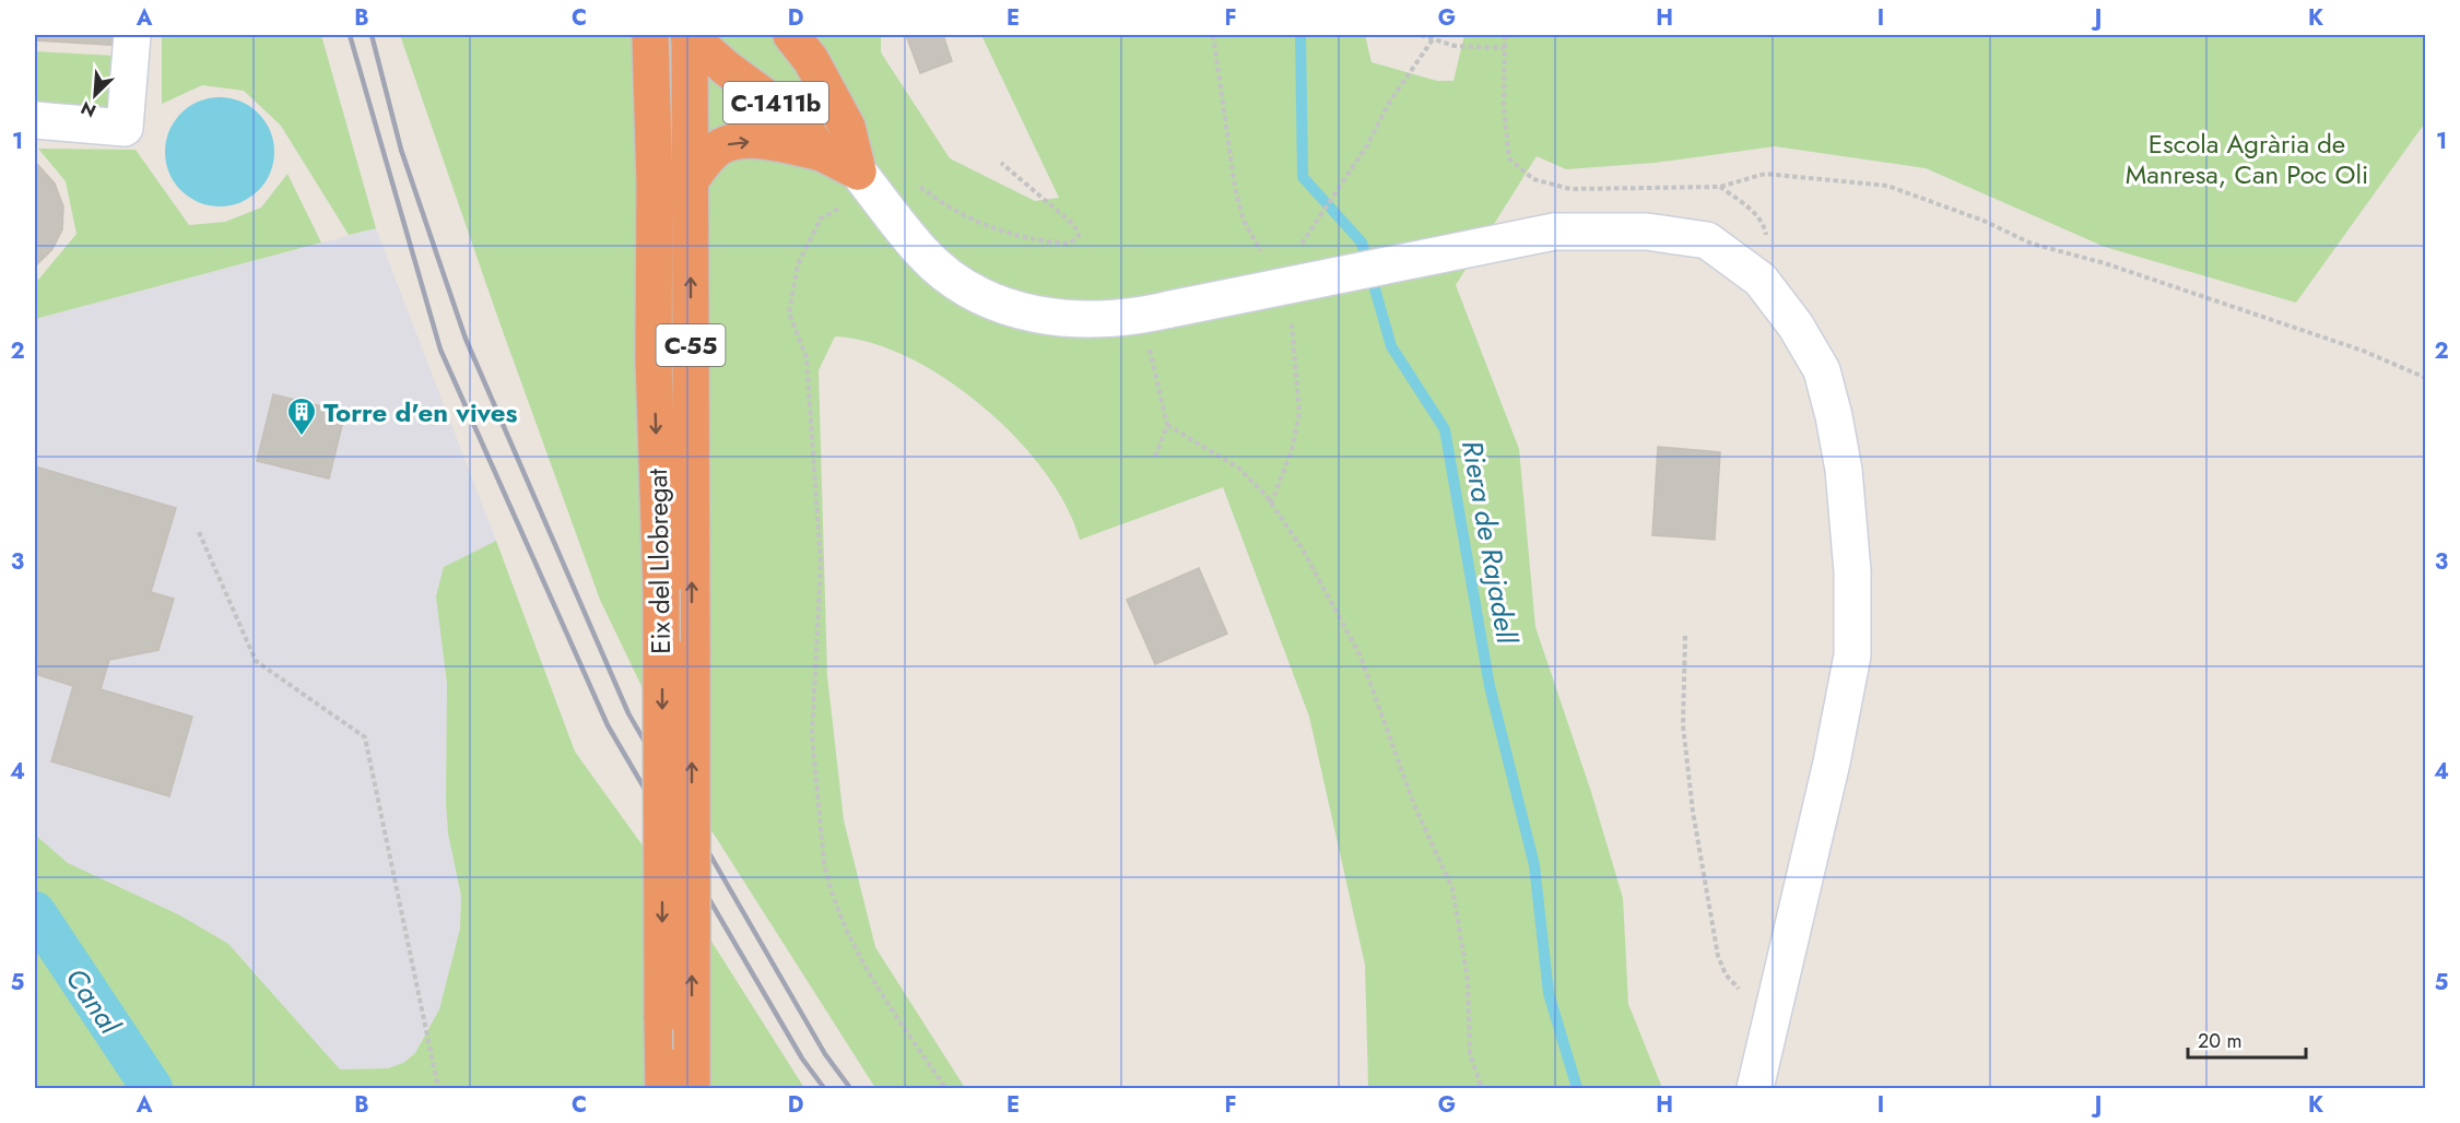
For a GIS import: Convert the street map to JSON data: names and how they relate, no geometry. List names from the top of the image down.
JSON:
{
  "streets": {
    "highway": ["C-1411b", "C-55", "Eix del Llobregat"]
  },
  "crossings": [
    ["C-1411b", "Eix del Llobregat"]
  ],
  "water": ["Riera de Rajadell", "Canal"],
  "parks": ["Escola Agrària de Manresa, Can Poc Oli"],
  "places": {
    "building": ["Torre d'en vives"]
  },
  "scale_bar": "20 m",
  "north": "bottom left",
  "grid": {
    "columns": [
      "A",
      "B",
      "C",
      "D",
      "E",
      "F",
      "G",
      "H",
      "I",
      "J",
      "K"
    ],
    "rows": [
      "1",
      "2",
      "3",
      "4",
      "5"
    ]
  }
}
